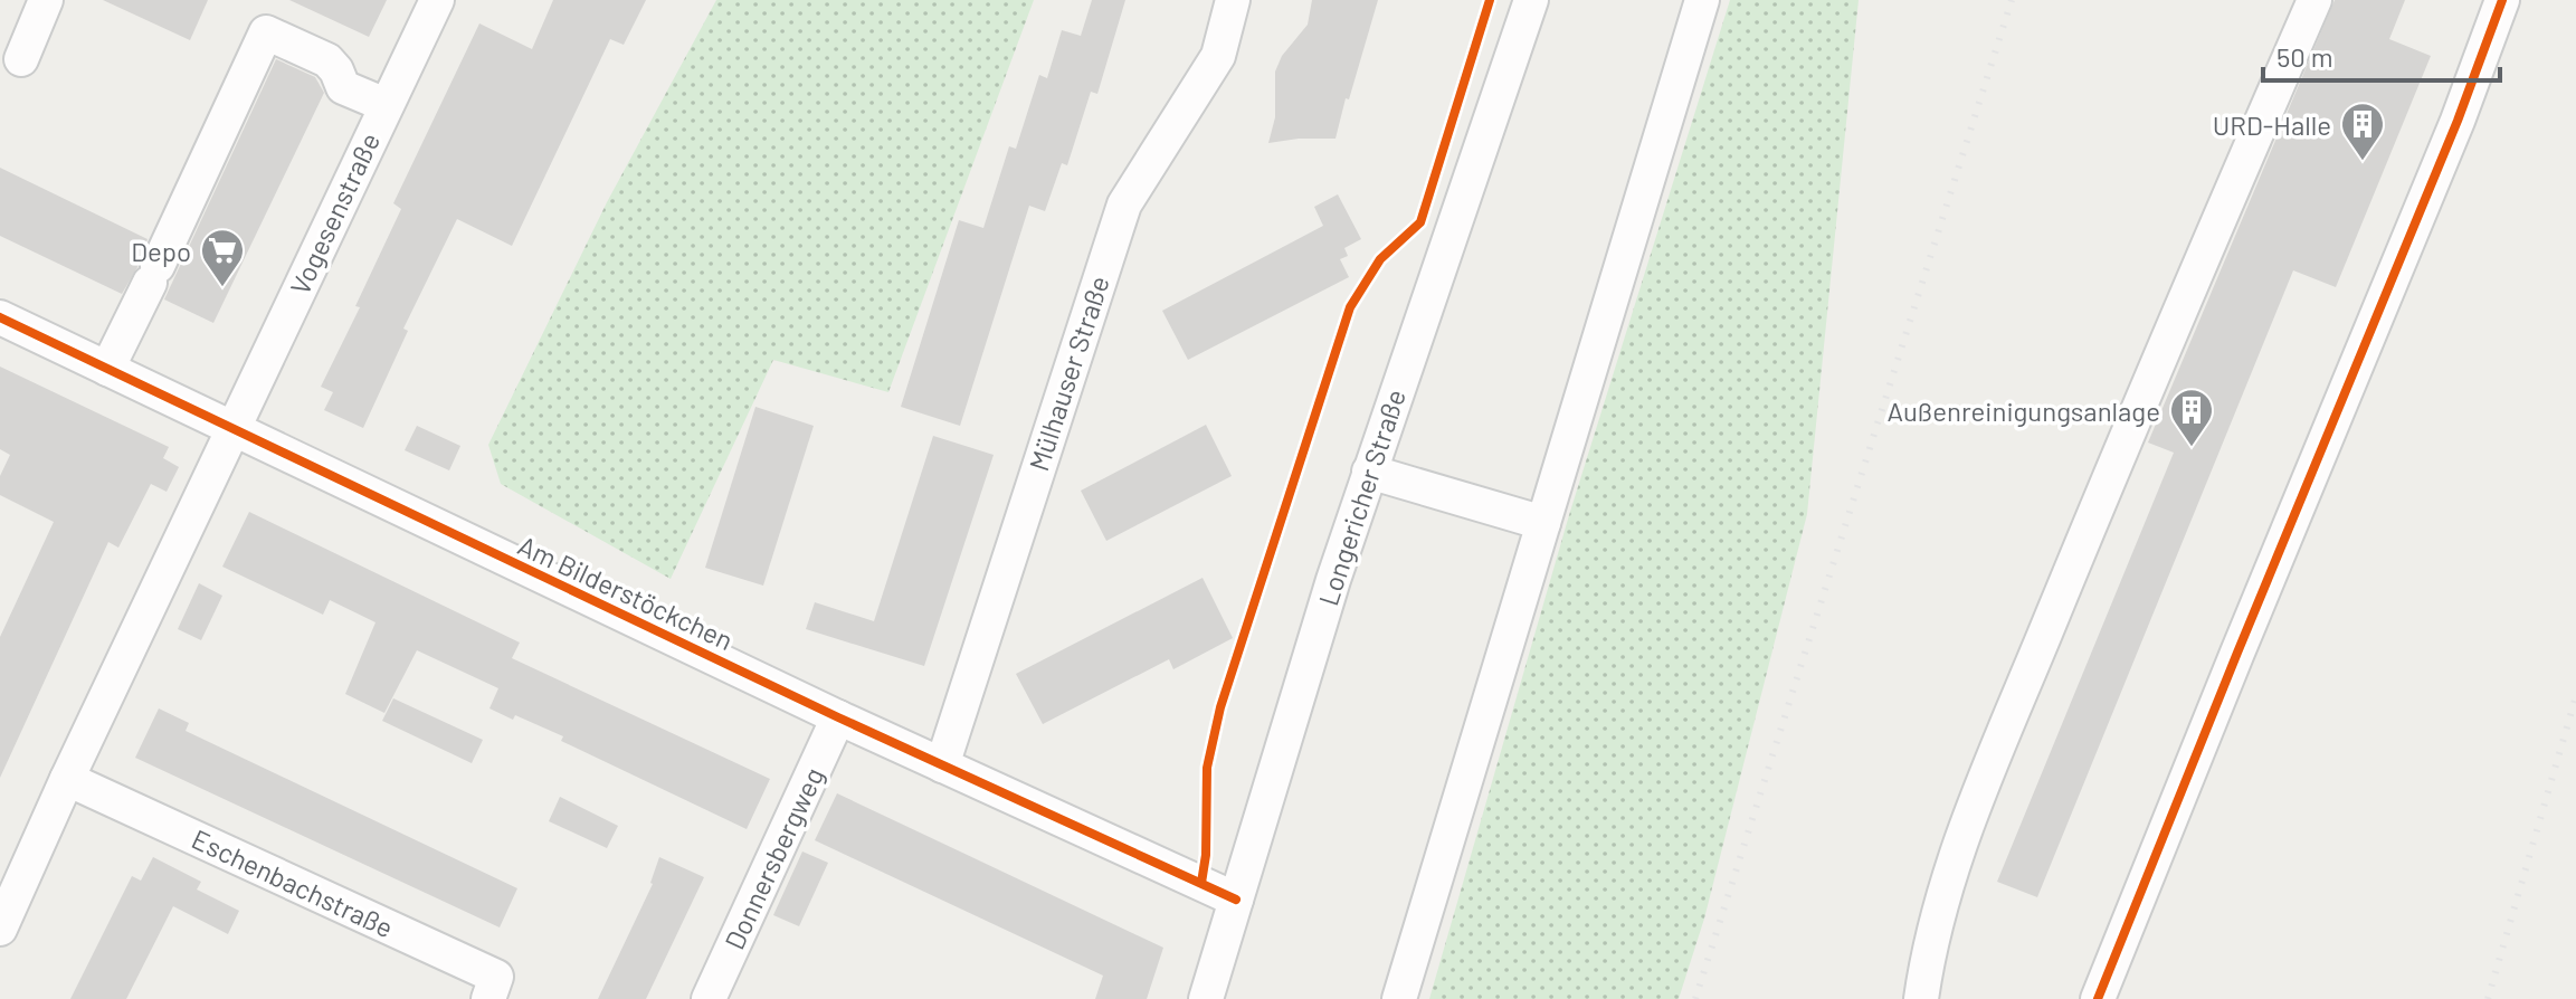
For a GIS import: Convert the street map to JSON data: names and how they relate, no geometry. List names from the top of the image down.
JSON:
{
  "streets": {
    "street": [
      "Vogesenstraße",
      "Mülhauser Straße",
      "Longericher Straße",
      "Am Bilderstöckchen",
      "Donnersbergweg",
      "Eschenbachstraße"
    ]
  },
  "crossings": [
    ["Vogesenstraße", "Am Bilderstöckchen"],
    ["Mülhauser Straße", "Am Bilderstöckchen"],
    ["Longericher Straße", "Am Bilderstöckchen"],
    ["Am Bilderstöckchen", "Donnersbergweg"]
  ],
  "places": {
    "building": ["URD-Halle", "Außenreinigungsanlage"],
    "supermarket": ["Depo"]
  },
  "scale_bar": "50 m"
}
